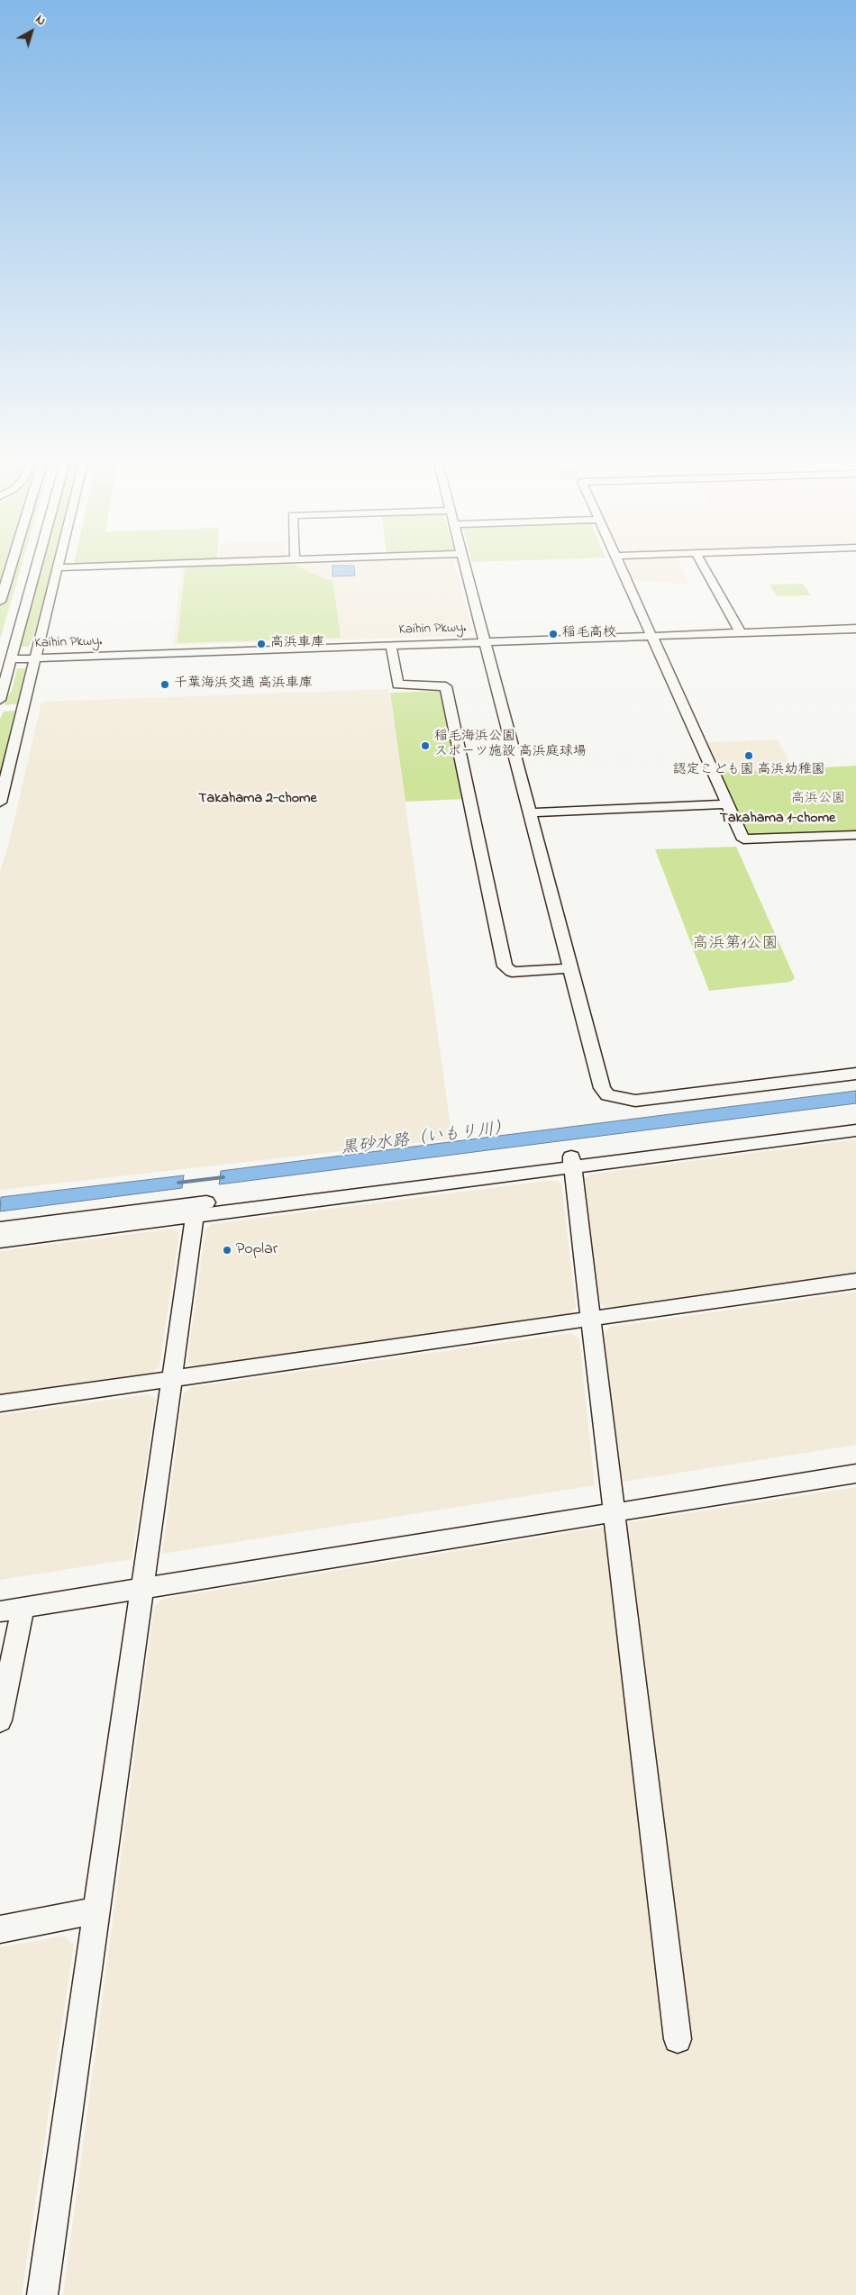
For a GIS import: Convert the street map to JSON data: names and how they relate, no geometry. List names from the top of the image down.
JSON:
{
  "streets": {
    "street": ["Kaihin Pkwy."]
  },
  "districts": ["Takahama 2-chome", "Takahama 1-chome"],
  "water": ["黒砂水路（いもり川）"],
  "parks": ["高浜公園", "高浜第1公園"],
  "places": [
    "稲毛高校",
    "高浜車庫",
    "千葉海浜交通 高浜車庫",
    "稲毛海浜公園 スポーツ施設 高浜庭球場",
    "認定こども園 高浜幼稚園",
    "Poplar"
  ],
  "north": "top right"
}
